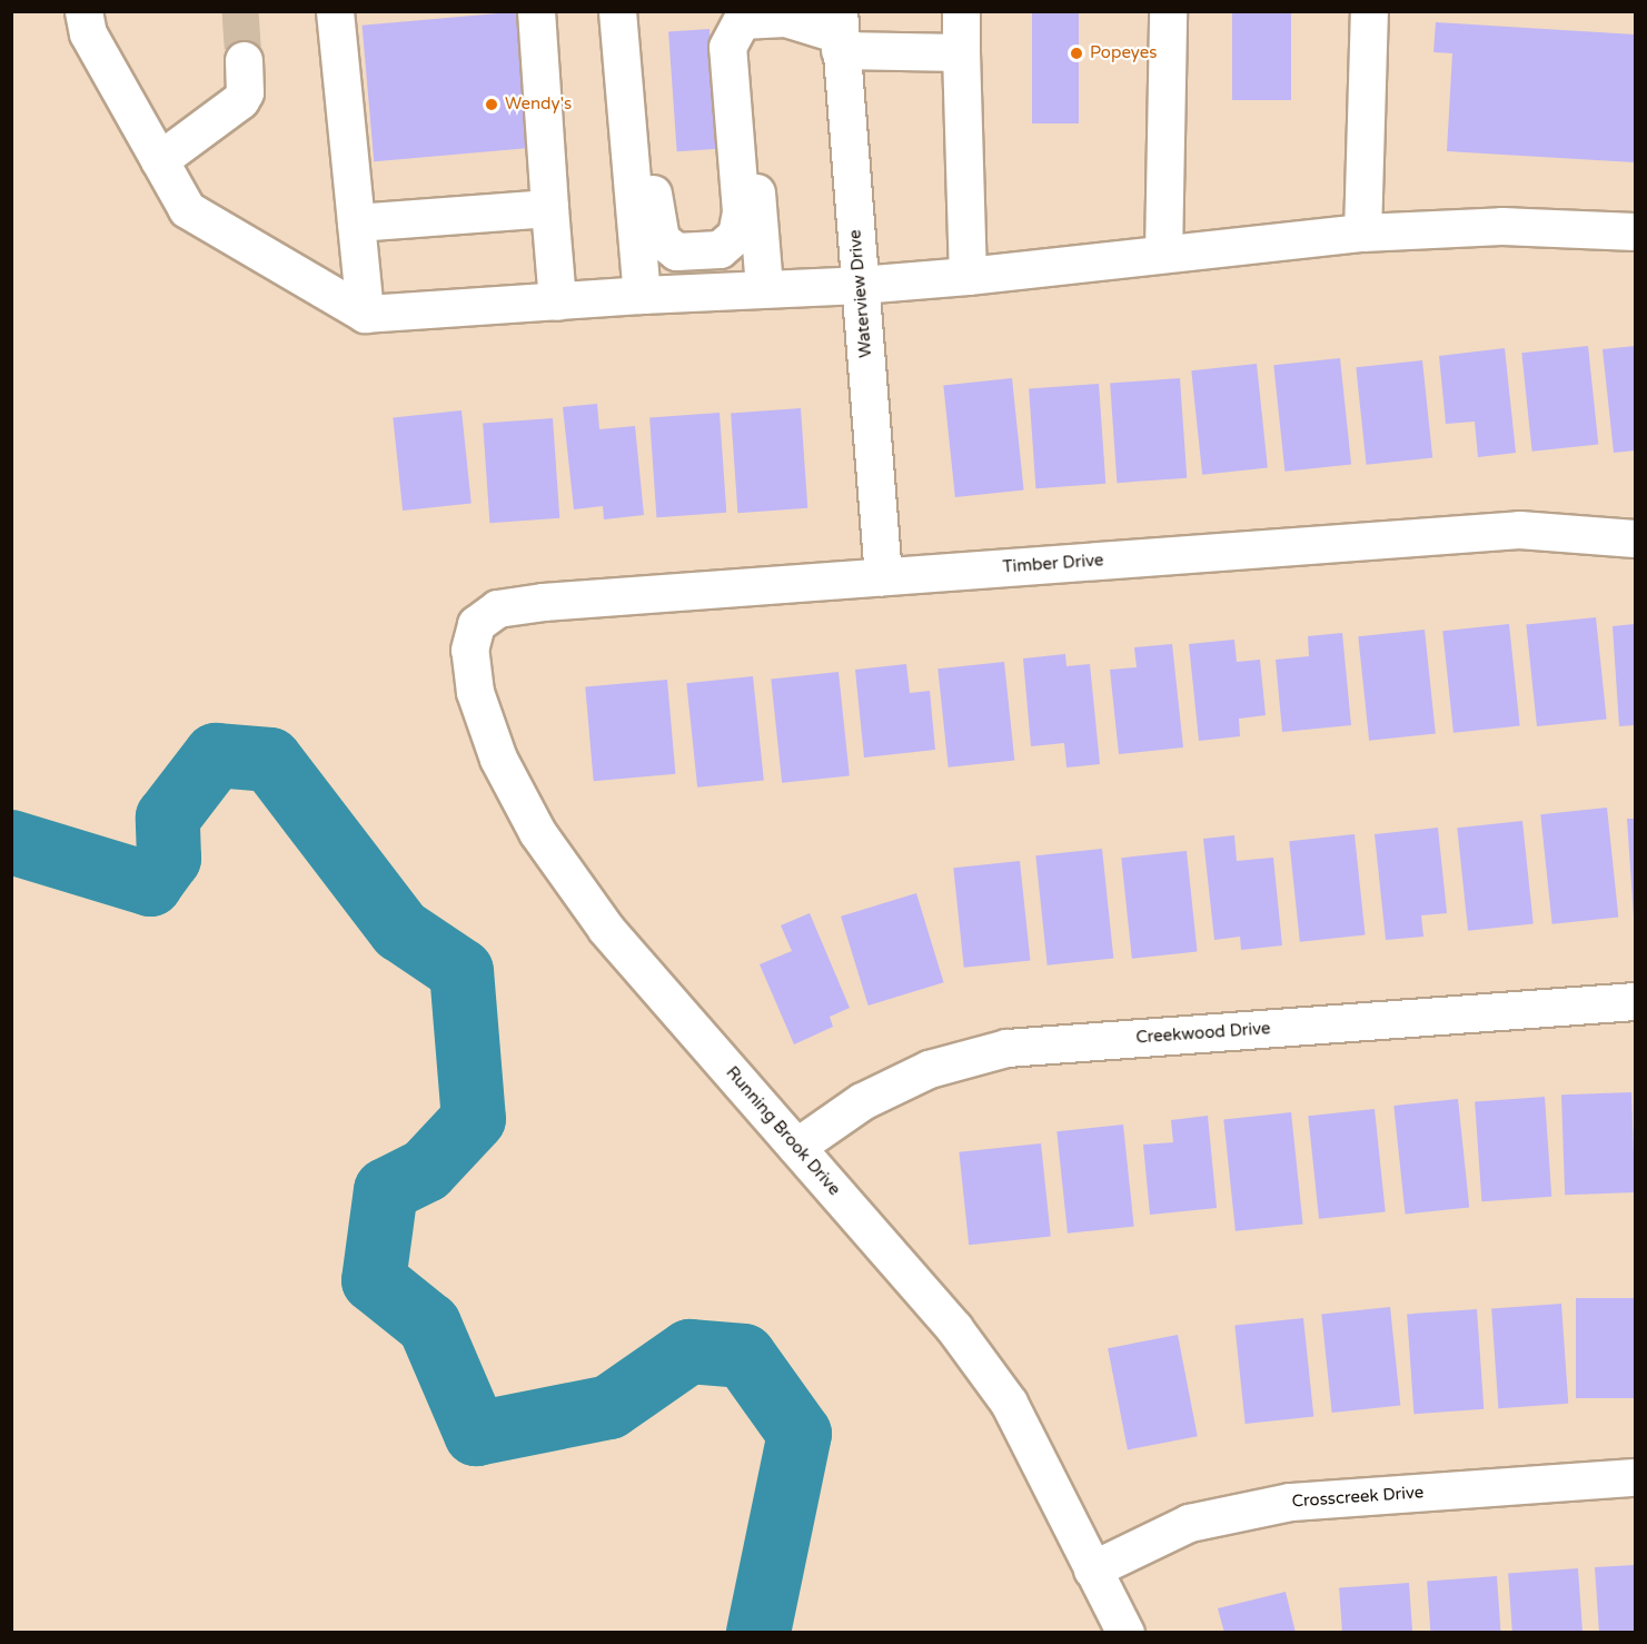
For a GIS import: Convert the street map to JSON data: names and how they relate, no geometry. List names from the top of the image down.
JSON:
{
  "streets": {
    "street": [
      "Waterview Drive",
      "Timber Drive",
      "Creekwood Drive",
      "Running Brook Drive",
      "Crosscreek Drive"
    ]
  },
  "crossings": [
    ["Waterview Drive", "Timber Drive"],
    ["Timber Drive", "Running Brook Drive"],
    ["Creekwood Drive", "Running Brook Drive"],
    ["Running Brook Drive", "Crosscreek Drive"]
  ],
  "places": ["Popeyes", "Wendy's"]
}
